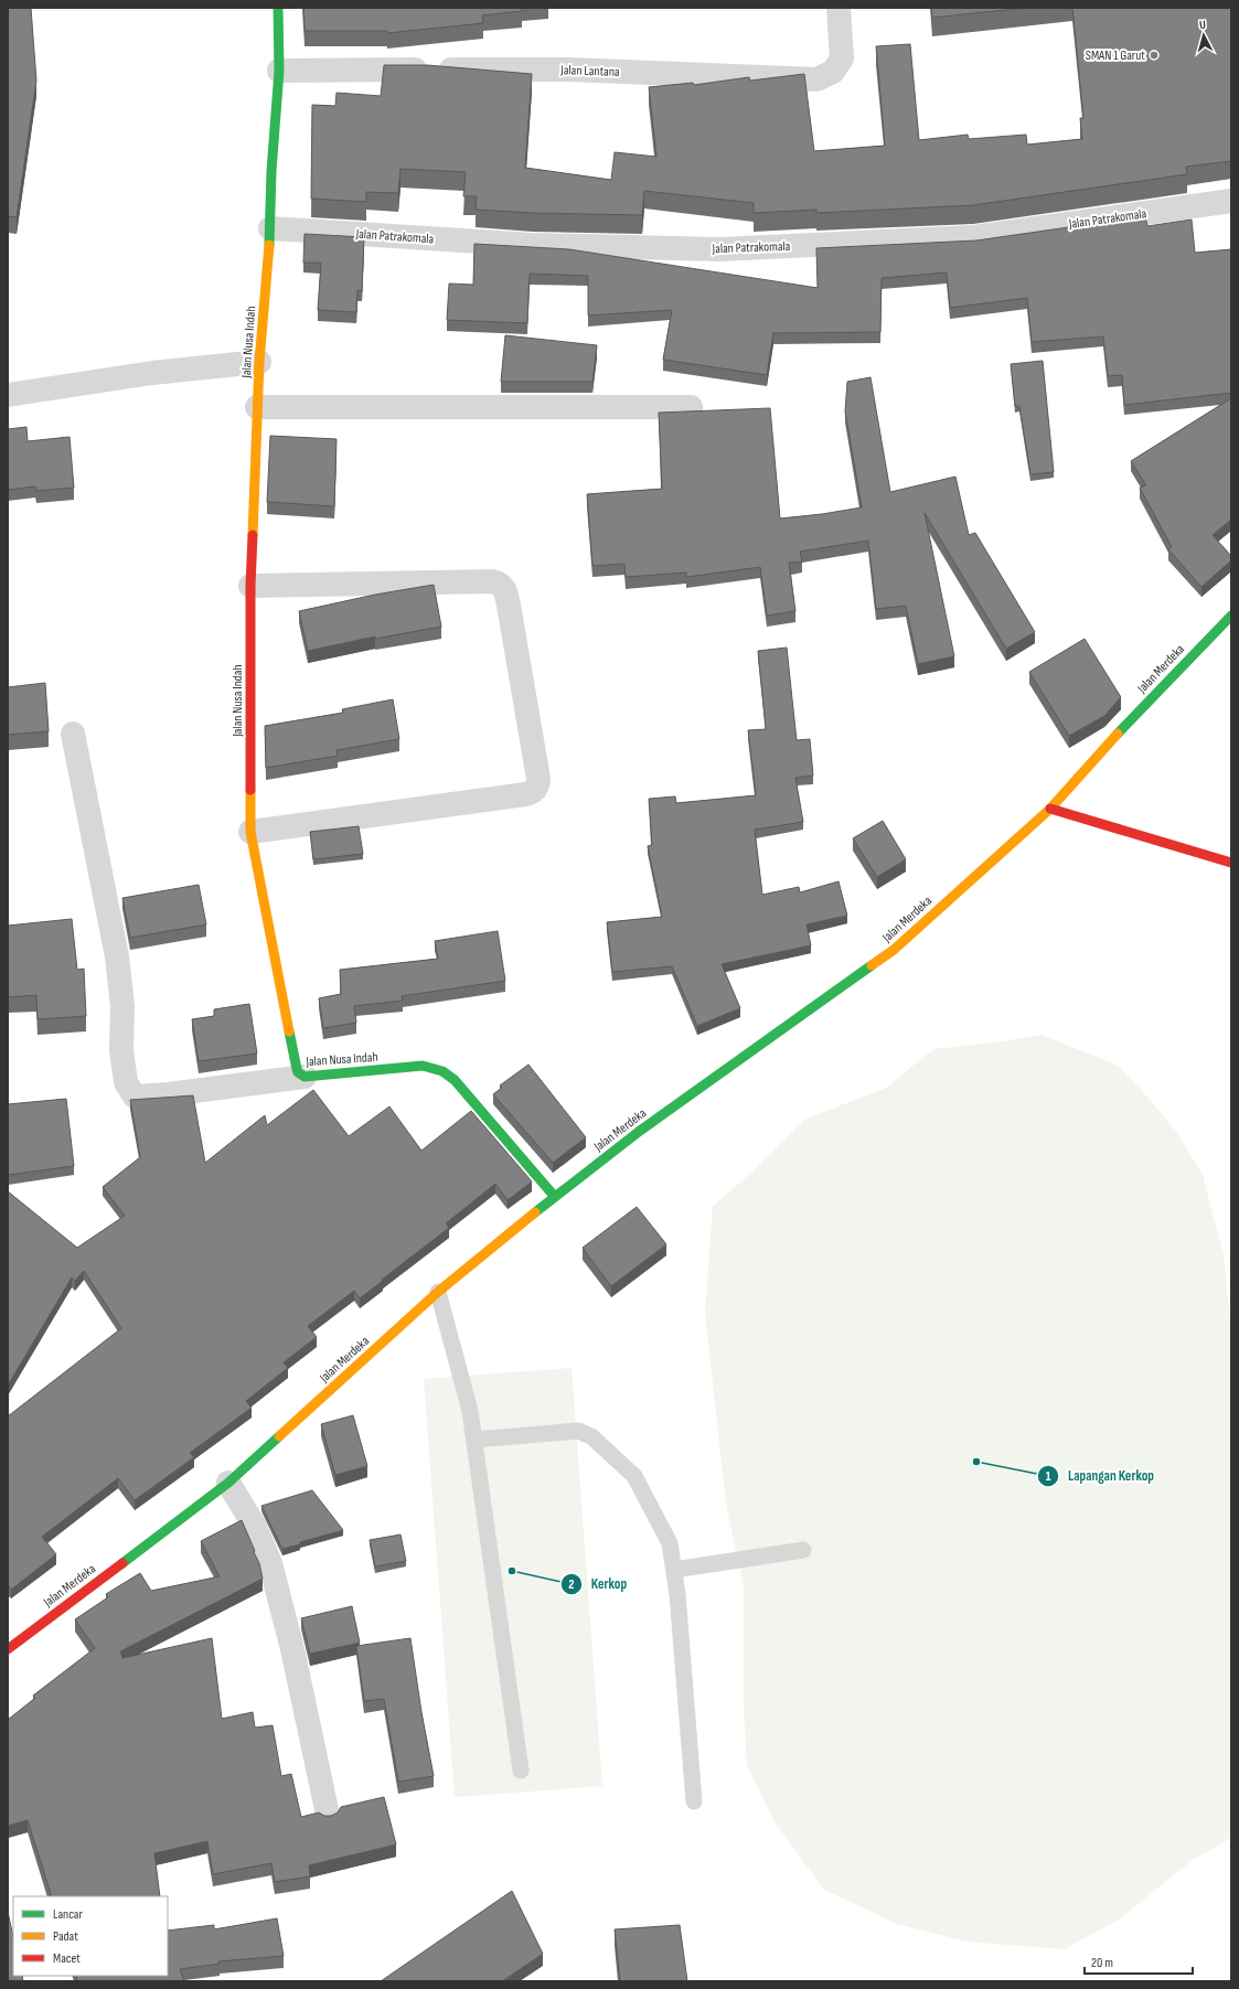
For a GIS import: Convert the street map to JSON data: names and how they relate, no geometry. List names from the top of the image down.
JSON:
{
  "streets": {
    "street": [
      "Jalan Lantana",
      "Jalan Patrakomala",
      "Jalan Nusa Indah",
      "Jalan Merdeka"
    ]
  },
  "crossings": [
    ["Jalan Lantana", "Jalan Nusa Indah"],
    ["Jalan Patrakomala", "Jalan Nusa Indah"],
    ["Jalan Nusa Indah", "Jalan Merdeka"]
  ],
  "places": ["SMAN 1 Garut", "Lapangan Kerkop", "Kerkop"],
  "legend": ["Lancar", "Padat", "Macet"],
  "scale_bar": "20 m",
  "north": "top"
}
